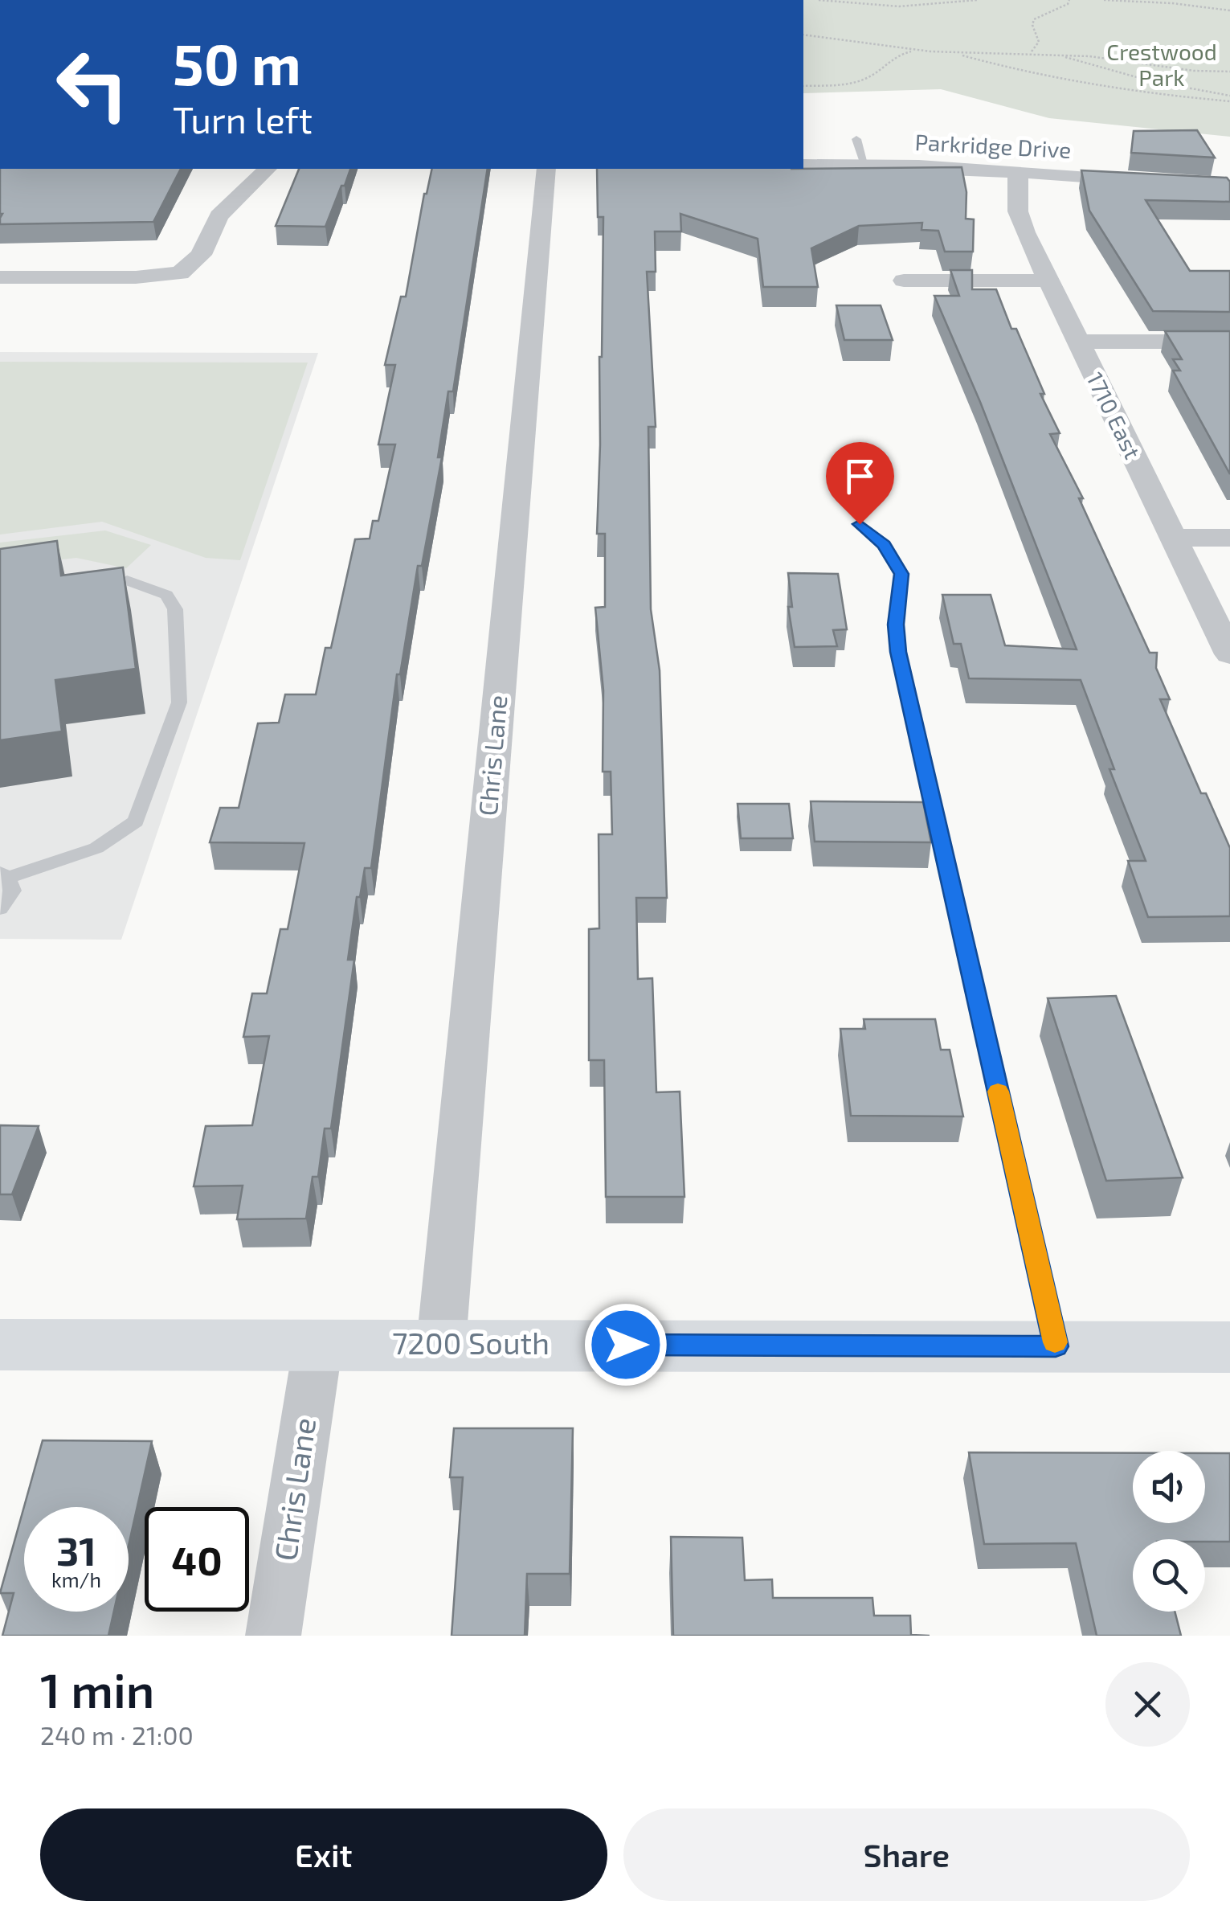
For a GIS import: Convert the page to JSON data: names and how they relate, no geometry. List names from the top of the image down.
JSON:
{
  "streets": {
    "street": [
      "Parkridge Drive",
      "1710 East",
      "Chris Lane",
      "7200 South"
    ]
  },
  "crossings": [
    ["Parkridge Drive", "1710 East"],
    ["Chris Lane", "7200 South"]
  ],
  "parks": ["Crestwood Park"],
  "page": {
    "turn": ["50 m", "Turn left"],
    "speed": "31 km/h",
    "limit": "40",
    "heading": ["1 min", "240 m · 21:00"],
    "buttons": ["Exit", "Share"]
  }
}
